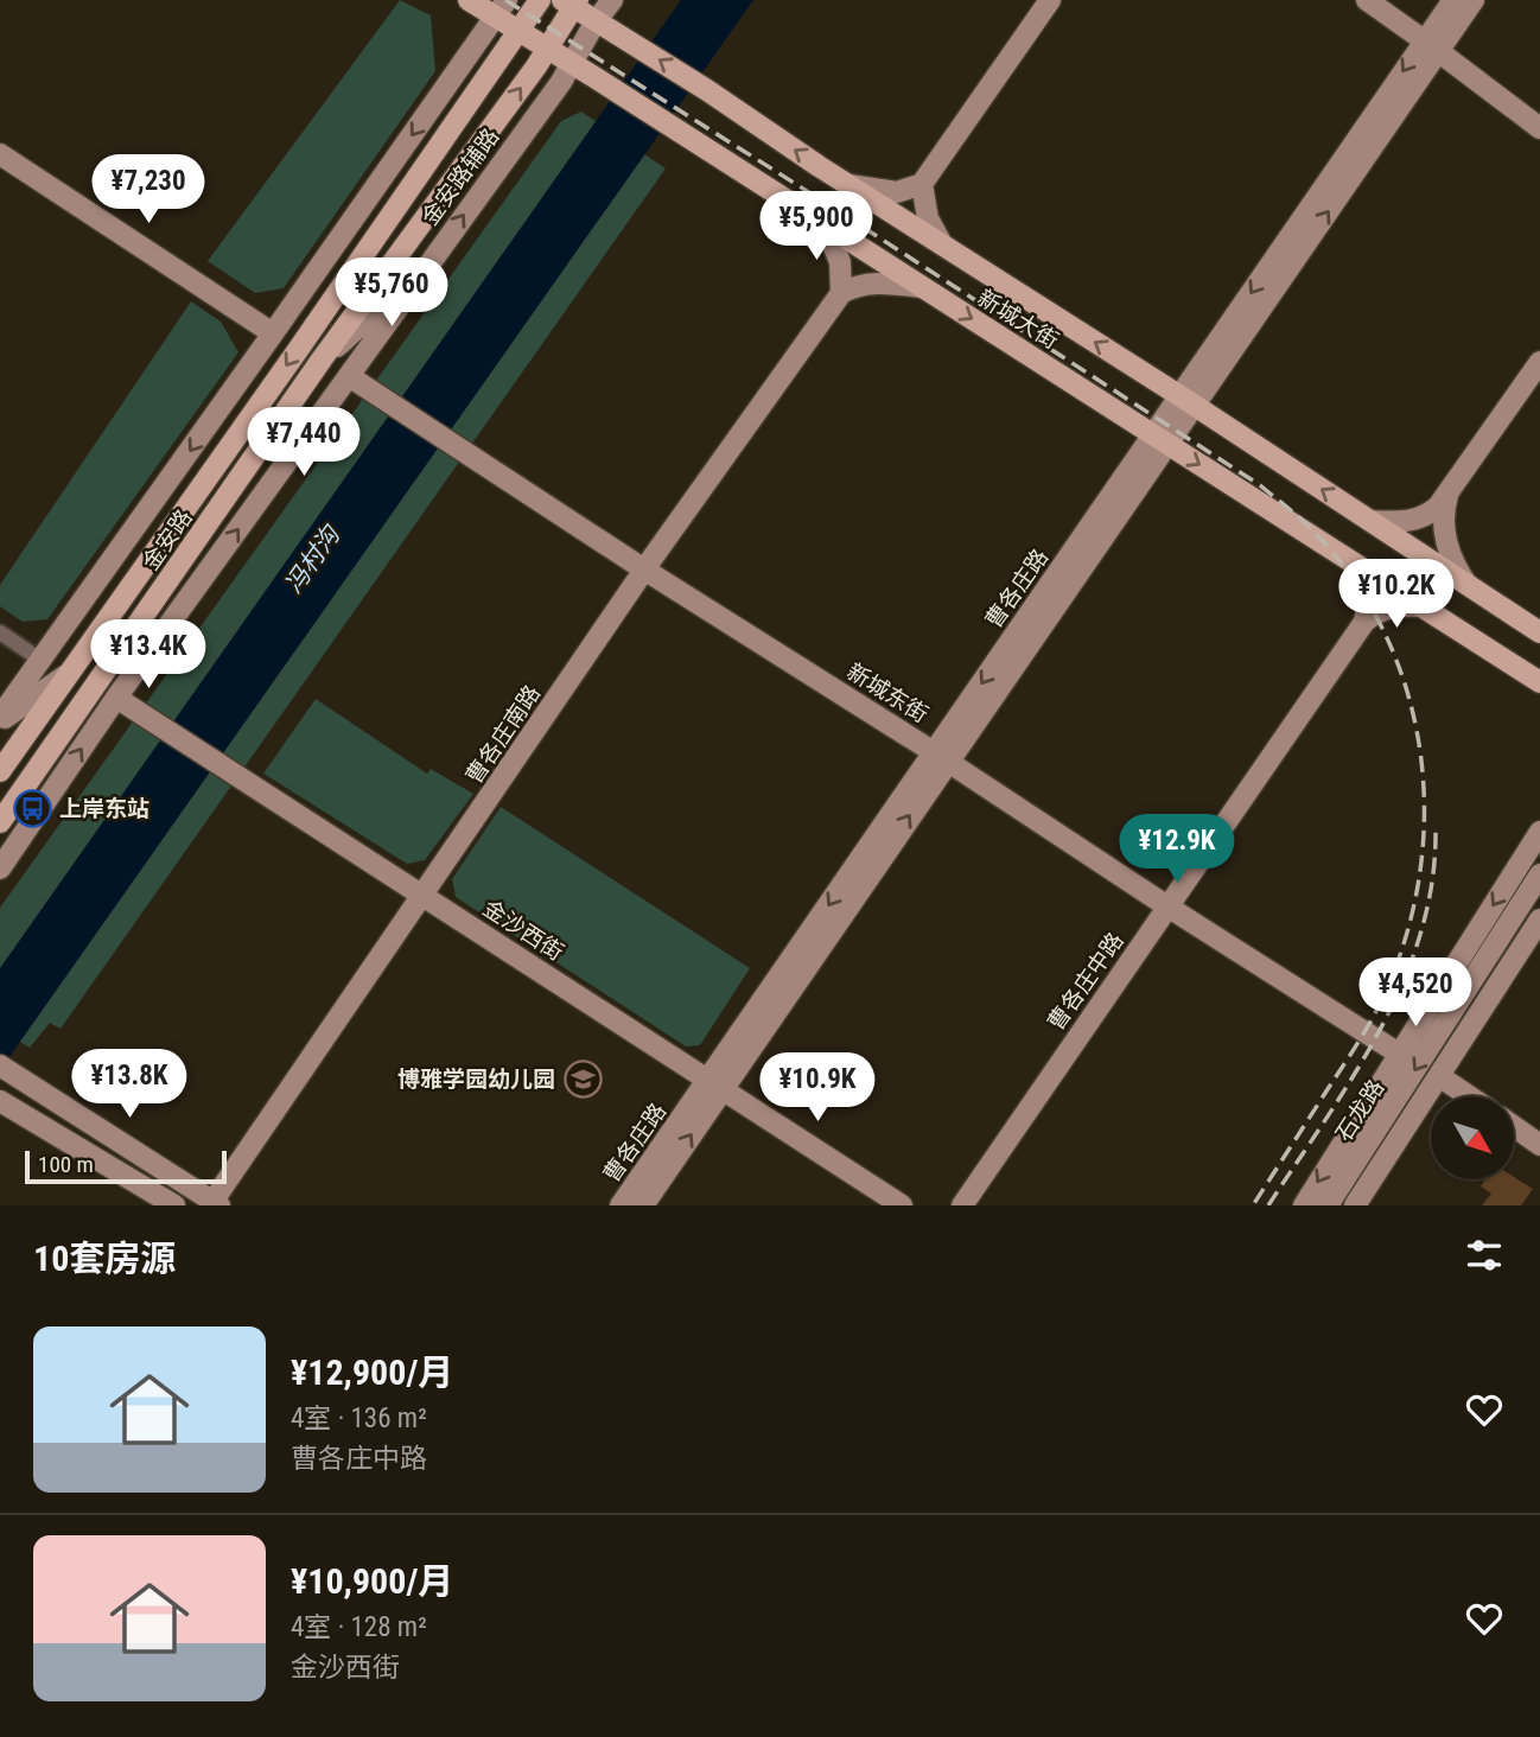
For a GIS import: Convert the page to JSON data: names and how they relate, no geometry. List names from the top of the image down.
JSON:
{
  "streets": {
    "main road": ["新城大街", "金安路"],
    "street": [
      "金安路辅路",
      "曹各庄路",
      "新城东街",
      "曹各庄南路",
      "金沙西街",
      "曹各庄中路",
      "石龙路"
    ]
  },
  "crossings": [
    ["金安路辅路", "新城大街"],
    ["金安路辅路", "新城东街"],
    ["金安路辅路", "金沙西街"],
    ["新城大街", "金安路"],
    ["新城大街", "曹各庄路"],
    ["曹各庄路", "新城东街"],
    ["曹各庄路", "金沙西街"],
    ["新城东街", "曹各庄南路"],
    ["新城东街", "曹各庄中路"],
    ["曹各庄南路", "金沙西街"]
  ],
  "water": ["冯村沟"],
  "places": {
    "bus stop": ["上岸东站"],
    "school or university": ["博雅学园幼儿园"]
  },
  "scale_bar": "100 m",
  "north": "bottom right",
  "page": {
    "price": [
      "¥7,230",
      "¥5,900",
      "¥5,760",
      "¥7,440",
      "¥10.2K",
      "¥13.4K",
      "¥12.9K",
      "¥4,520",
      "¥13.8K",
      "¥10.9K"
    ],
    "scale": "100 m",
    "heading": "10套房源",
    "list": [
      {
        "name": "¥12,900/月",
        "note": "4室 · 136 m² · 曹各庄中路"
      },
      {
        "name": "¥10,900/月",
        "note": "4室 · 128 m² · 金沙西街"
      }
    ]
  }
}
